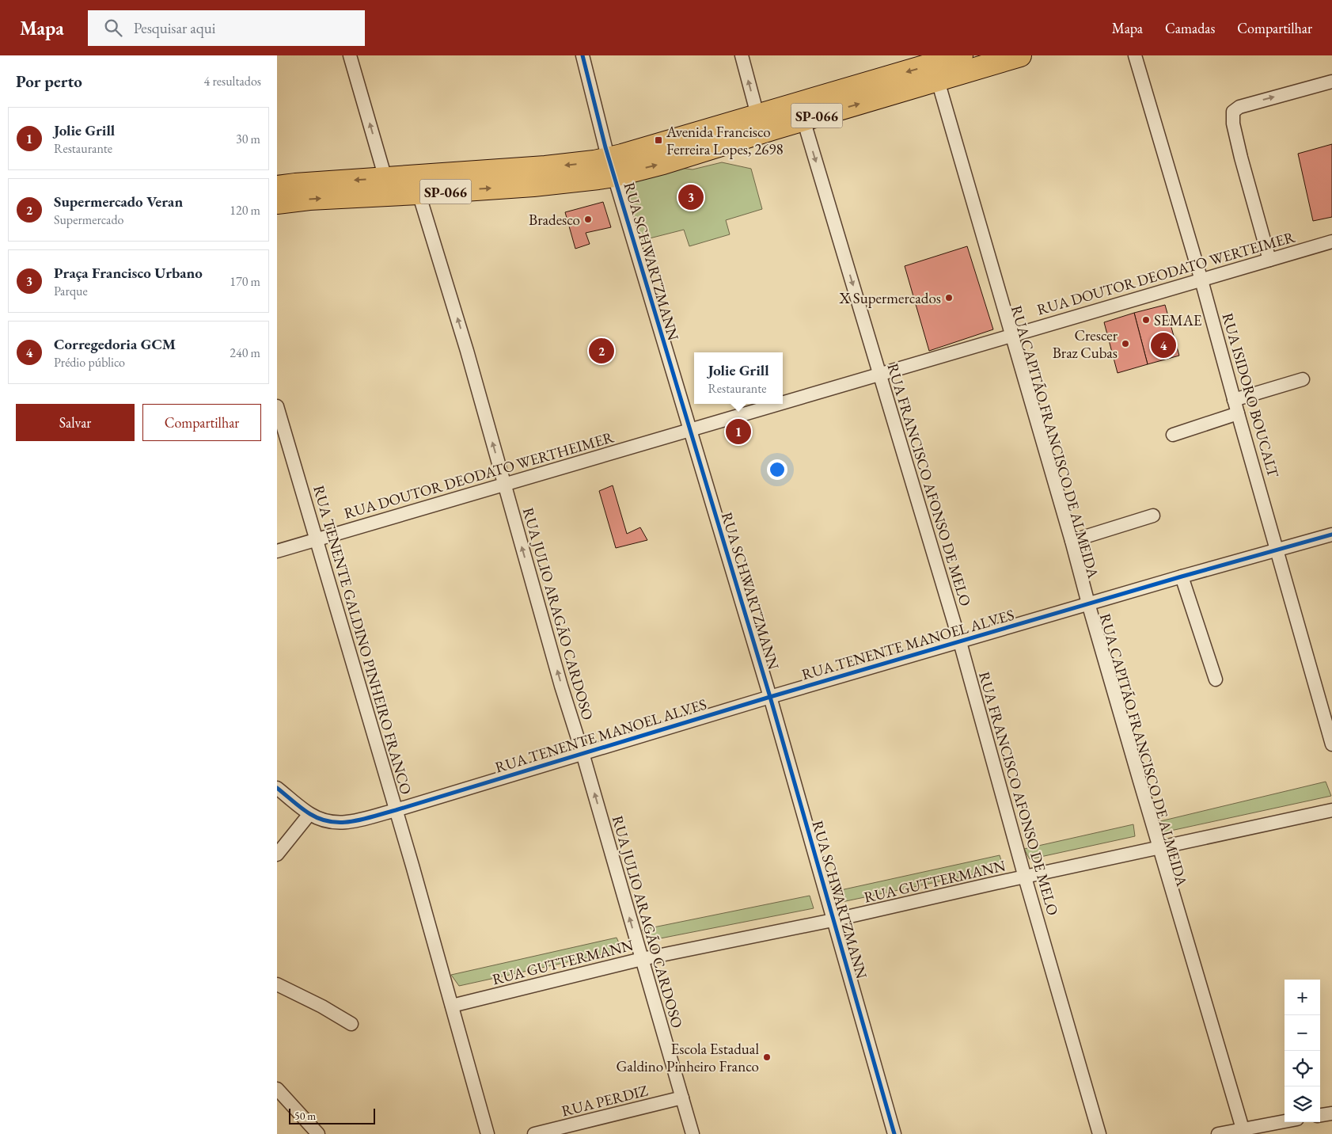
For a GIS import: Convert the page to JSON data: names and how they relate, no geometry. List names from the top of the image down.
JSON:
{
  "streets": {
    "highway": ["SP-066"],
    "street": [
      "RUA SCHWARTZMANN",
      "RUA DOUTOR DEODATO WERTEIMER",
      "RUA ISIDORO BOUCALT",
      "RUA CAPITÃO FRANCISCO DE ALMEIDA",
      "RUA DOUTOR DEODATO WERTHEIMER",
      "RUA FRANCISCO AFONSO DE MELO",
      "RUA JULIO ARAGÃO CARDOSO",
      "RUA TENENTE GALDINO PINHEIRO FRANCO",
      "RUA TENENTE MANOEL ALVES",
      "RUA GUTTERMANN",
      "RUA PERDIZ"
    ]
  },
  "crossings": [
    ["SP-066", "RUA SCHWARTZMANN"],
    ["SP-066", "RUA CAPITÃO FRANCISCO DE ALMEIDA"],
    ["SP-066", "RUA FRANCISCO AFONSO DE MELO"],
    ["SP-066", "RUA JULIO ARAGÃO CARDOSO"],
    ["RUA SCHWARTZMANN", "RUA DOUTOR DEODATO WERTEIMER"],
    ["RUA SCHWARTZMANN", "RUA DOUTOR DEODATO WERTHEIMER"],
    ["RUA SCHWARTZMANN", "RUA TENENTE MANOEL ALVES"],
    ["RUA SCHWARTZMANN", "RUA GUTTERMANN"],
    ["RUA DOUTOR DEODATO WERTEIMER", "RUA ISIDORO BOUCALT"],
    ["RUA DOUTOR DEODATO WERTEIMER", "RUA CAPITÃO FRANCISCO DE ALMEIDA"],
    ["RUA DOUTOR DEODATO WERTEIMER", "RUA DOUTOR DEODATO WERTHEIMER"],
    ["RUA DOUTOR DEODATO WERTEIMER", "RUA FRANCISCO AFONSO DE MELO"],
    ["RUA ISIDORO BOUCALT", "RUA TENENTE MANOEL ALVES"],
    ["RUA CAPITÃO FRANCISCO DE ALMEIDA", "RUA TENENTE MANOEL ALVES"],
    ["RUA CAPITÃO FRANCISCO DE ALMEIDA", "RUA GUTTERMANN"],
    ["RUA DOUTOR DEODATO WERTHEIMER", "RUA JULIO ARAGÃO CARDOSO"],
    ["RUA DOUTOR DEODATO WERTHEIMER", "RUA TENENTE GALDINO PINHEIRO FRANCO"],
    ["RUA FRANCISCO AFONSO DE MELO", "RUA TENENTE MANOEL ALVES"],
    ["RUA FRANCISCO AFONSO DE MELO", "RUA GUTTERMANN"],
    ["RUA JULIO ARAGÃO CARDOSO", "RUA TENENTE MANOEL ALVES"],
    ["RUA JULIO ARAGÃO CARDOSO", "RUA GUTTERMANN"],
    ["RUA JULIO ARAGÃO CARDOSO", "RUA PERDIZ"],
    ["RUA TENENTE GALDINO PINHEIRO FRANCO", "RUA TENENTE MANOEL ALVES"],
    ["RUA TENENTE GALDINO PINHEIRO FRANCO", "RUA GUTTERMANN"]
  ],
  "one_way": ["RUA JULIO ARAGÃO CARDOSO"],
  "places": {
    "transit": ["Avenida Francisco Ferreira Lopes, 2698"],
    "other": [
      "Bradesco",
      "X Supermercados",
      "SEMAE",
      "Crescer Braz Cubas",
      "Escola Estadual Galdino Pinheiro Franco"
    ]
  },
  "scale_bar": "50 m",
  "page": {
    "header": "Mapa",
    "search": "Pesquisar aqui",
    "nav": ["Mapa", "Camadas", "Compartilhar"],
    "heading": ["Por perto", "4 resultados"],
    "list": [
      {
        "mark": "1",
        "name": "Jolie Grill",
        "note": "Restaurante",
        "value": "30 m"
      },
      {
        "mark": "2",
        "name": "Supermercado Veran",
        "note": "Supermercado",
        "value": "120 m"
      },
      {
        "mark": "3",
        "name": "Praça Francisco Urbano",
        "note": "Parque",
        "value": "170 m"
      },
      {
        "mark": "4",
        "name": "Corregedoria GCM",
        "note": "Prédio público",
        "value": "240 m"
      }
    ],
    "pins": [
      "3",
      "4",
      "2",
      "1"
    ],
    "popup": ["Jolie Grill", "Restaurante"],
    "buttons": ["Salvar", "Compartilhar"],
    "map_buttons": ["+", "−"],
    "scale": "50 m"
  }
}
